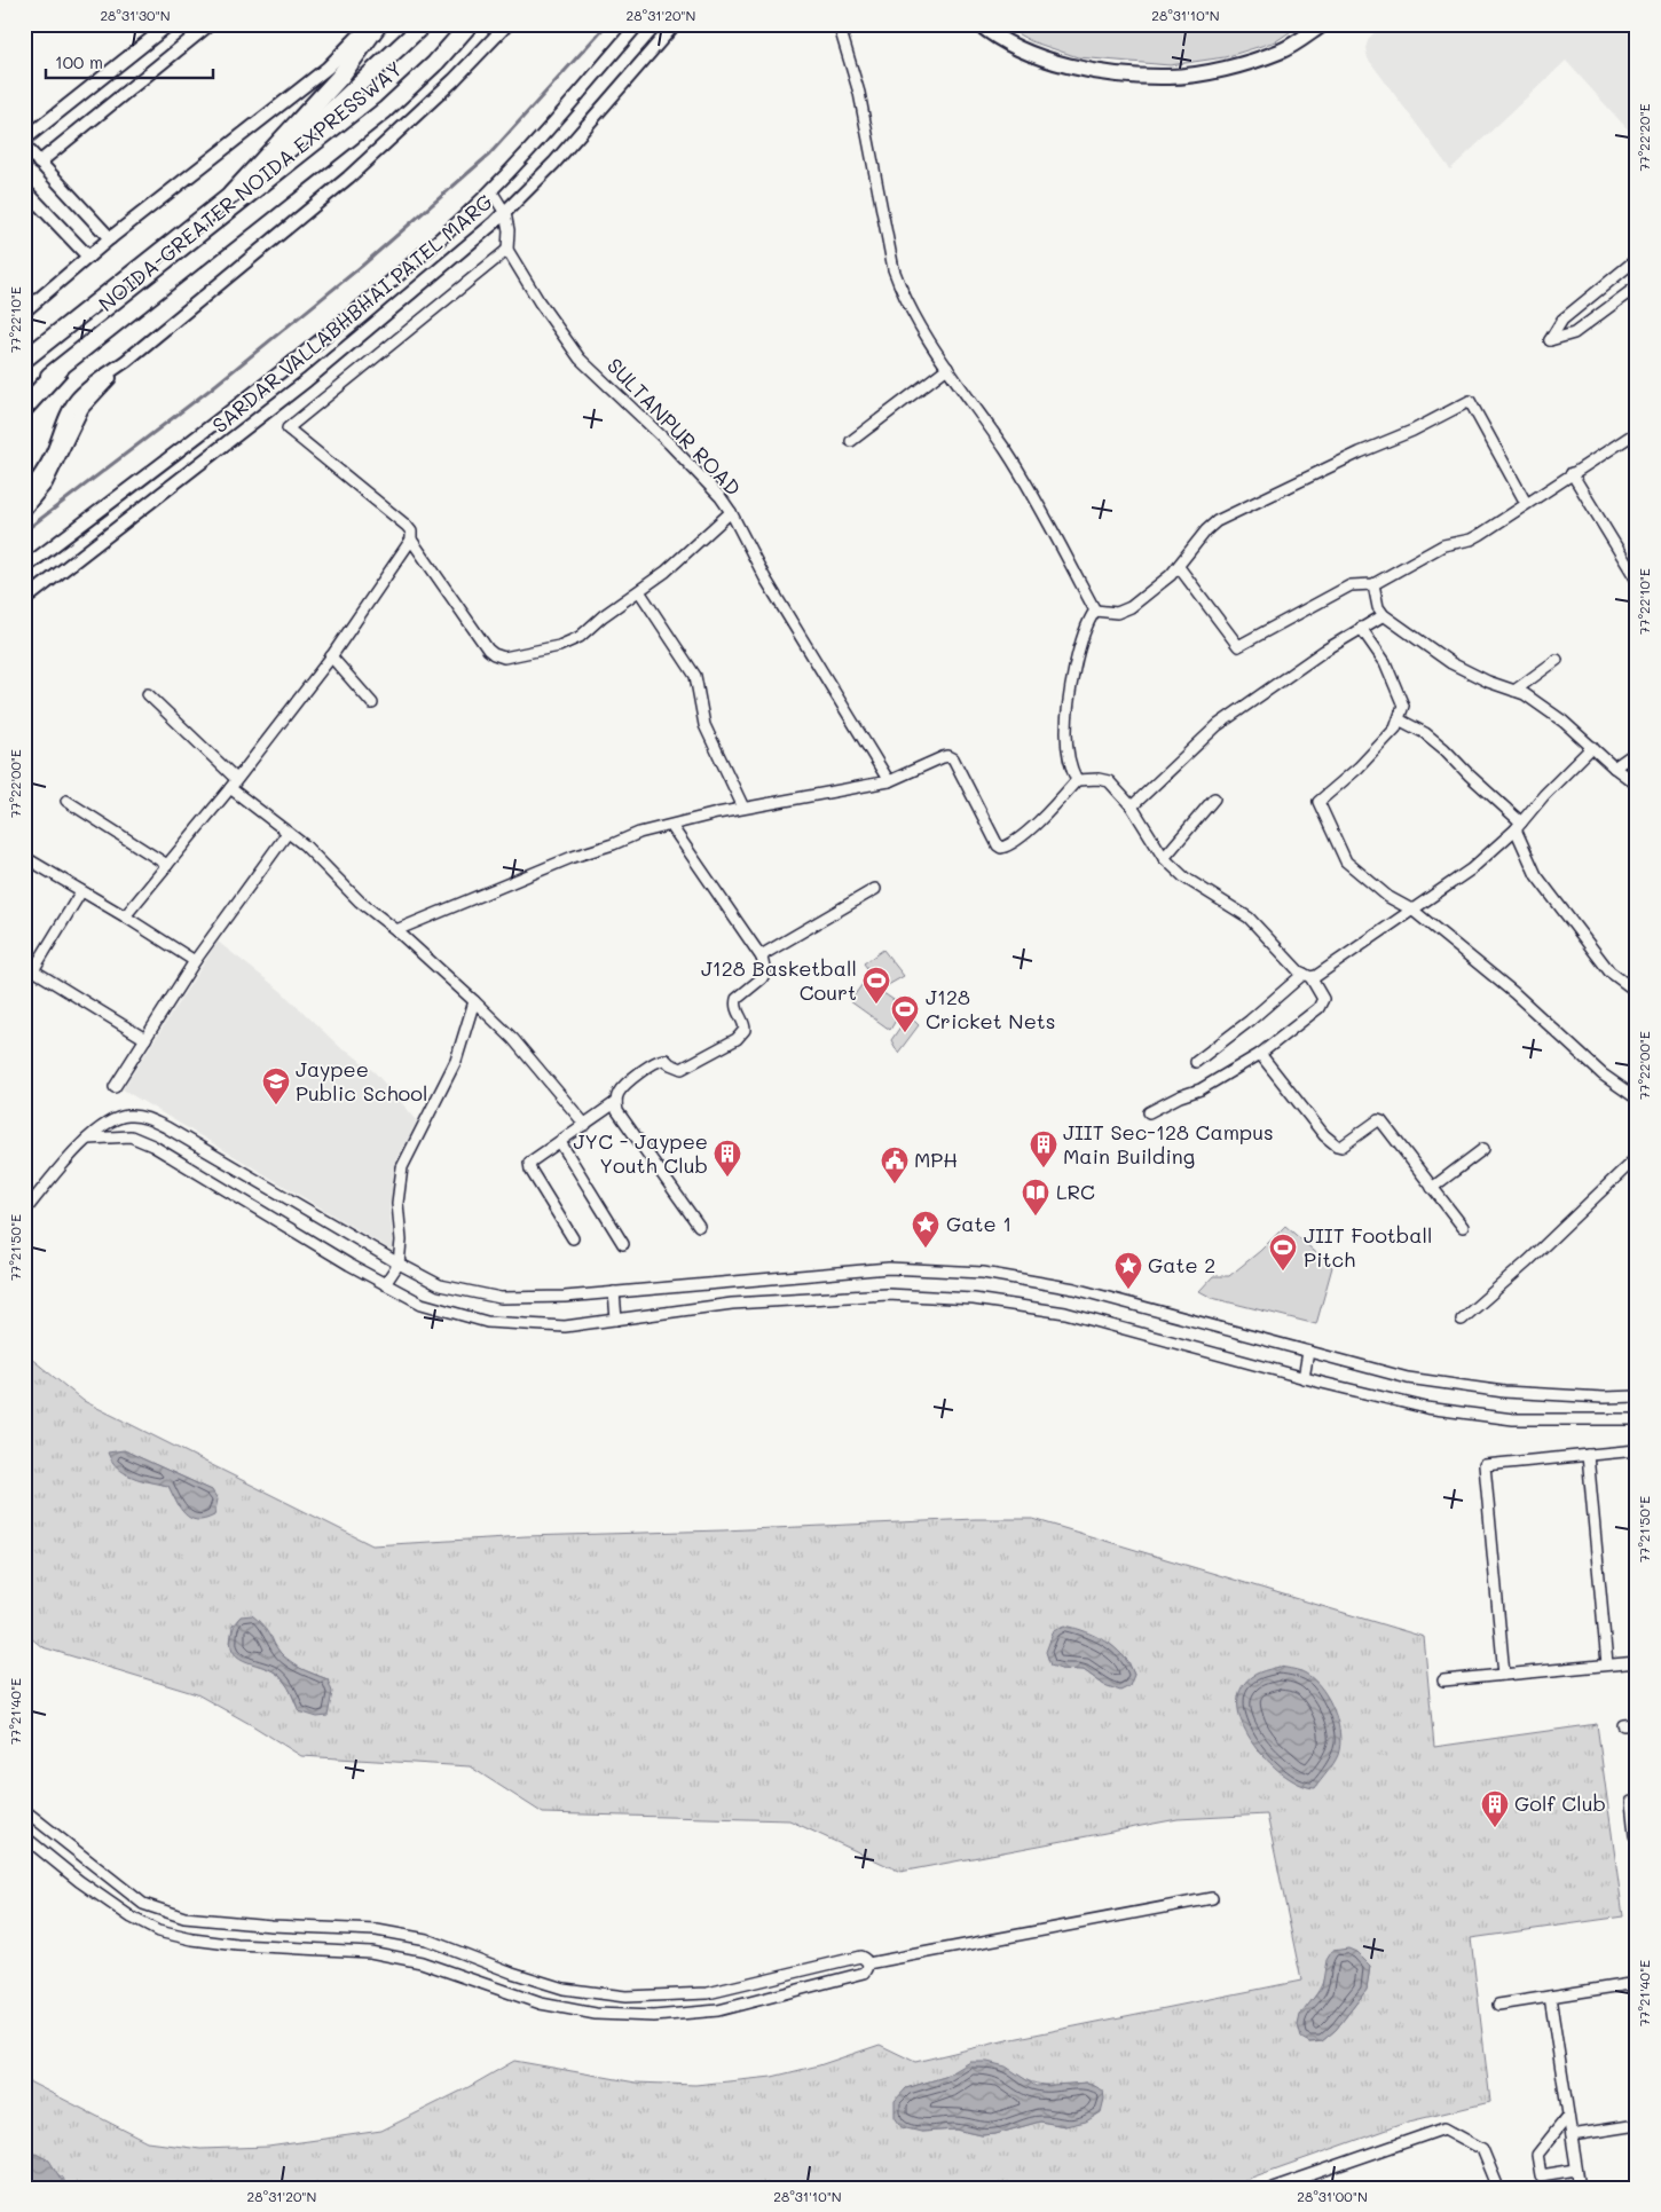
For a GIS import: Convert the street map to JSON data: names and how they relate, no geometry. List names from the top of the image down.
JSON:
{
  "streets": {
    "highway": ["NOIDA-GREATER NOIDA EXPRESSWAY"],
    "street": ["SARDAR VALLABHBHAI PATEL MARG", "SULTANPUR ROAD"]
  },
  "places": {
    "sports": ["J128 Basketball Court", "J128 Cricket Nets", "JIIT Football Pitch"],
    "school or university": ["Jaypee Public School"],
    "building": ["JIIT Sec-128 Campus Main Building", "JYC - Jaypee Youth Club", "Golf Club"],
    "public building": ["MPH"],
    "library": ["LRC"],
    "place": ["Gate 1", "Gate 2"]
  },
  "scale_bar": "100 m",
  "coordinates": [
    "28°31'30\"N",
    "28°31'20\"N",
    "28°31'10\"N",
    "77°22'20\"E",
    "77°22'10\"E",
    "77°22'00\"E",
    "77°21'50\"E",
    "77°21'40\"E",
    "28°31'00\"N"
  ]
}
